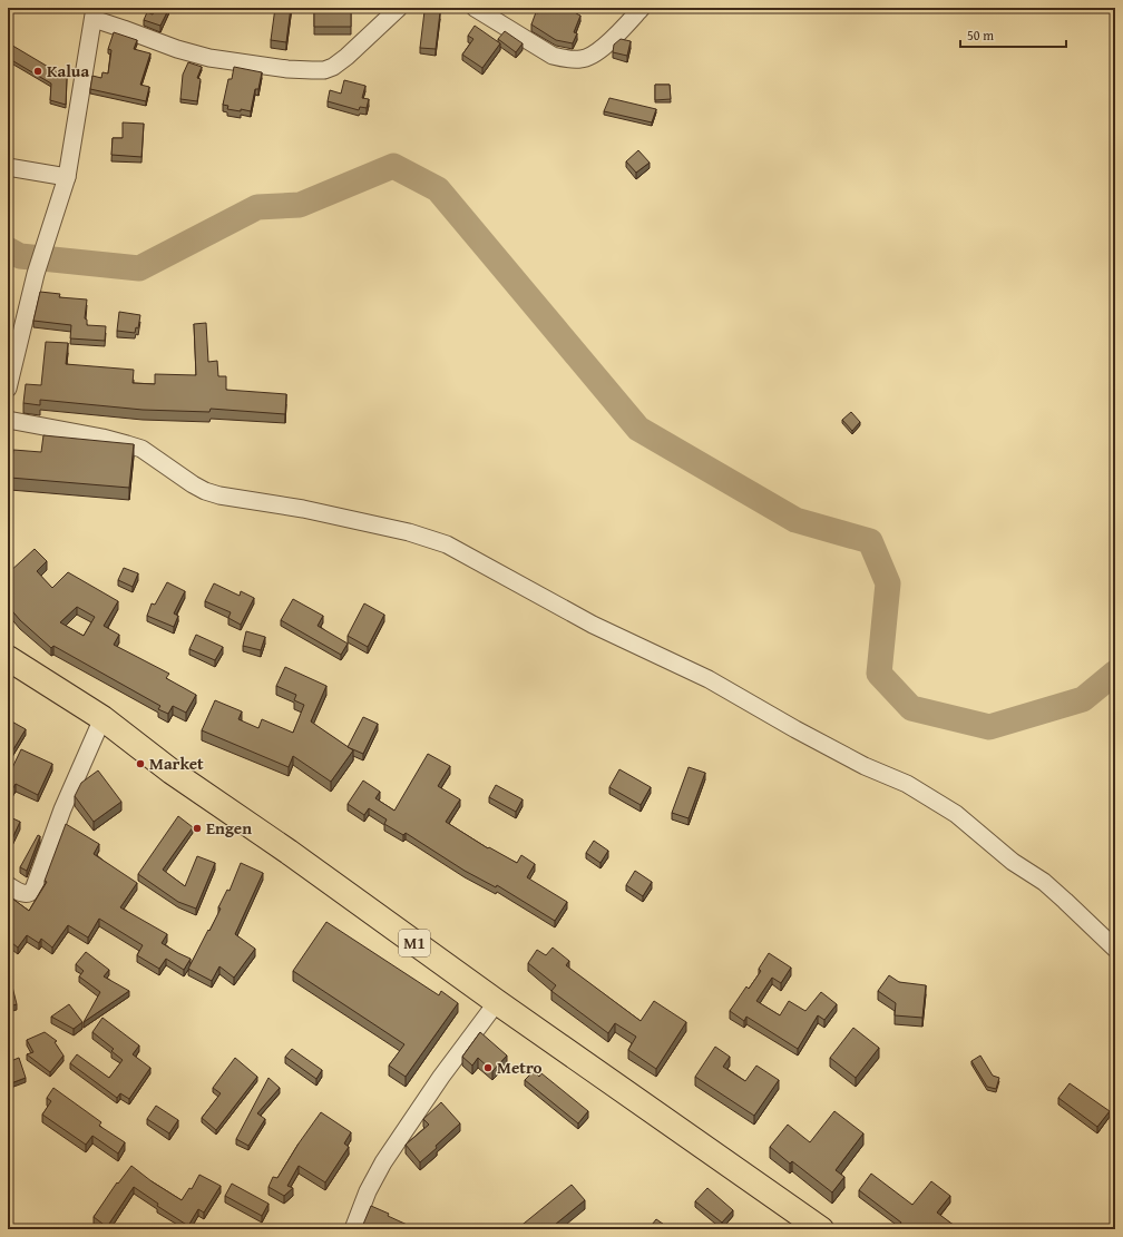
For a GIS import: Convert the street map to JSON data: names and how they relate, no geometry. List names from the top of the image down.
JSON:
{
  "streets": {
    "highway": ["M1"]
  },
  "places": [
    "Kalua",
    "Market",
    "Engen",
    "Metro"
  ],
  "scale_bar": "50 m"
}
